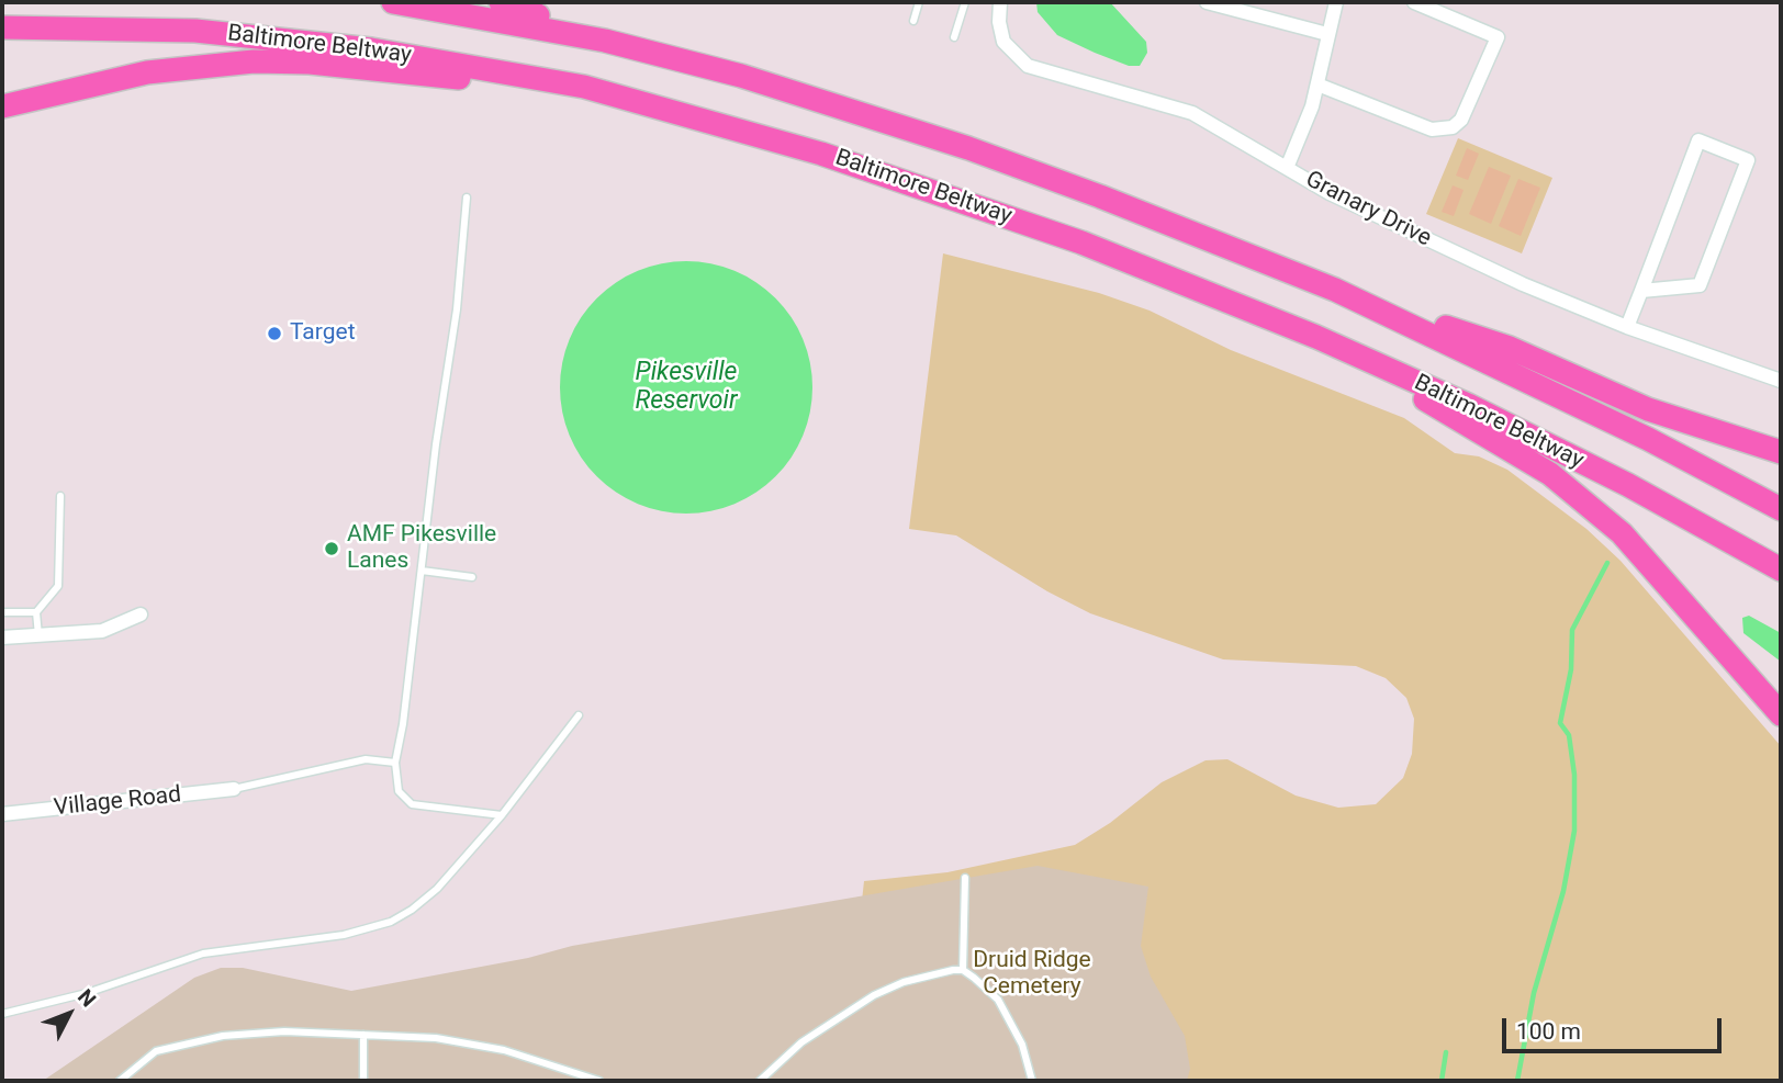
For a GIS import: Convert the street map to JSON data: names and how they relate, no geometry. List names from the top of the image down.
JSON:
{
  "streets": {
    "highway": ["Baltimore Beltway"],
    "street": ["Granary Drive", "Village Road"]
  },
  "water": ["Pikesville Reservoir"],
  "parks": ["Druid Ridge Cemetery"],
  "places": ["Target", "AMF Pikesville Lanes"],
  "scale_bar": "100 m",
  "north": "top right"
}
